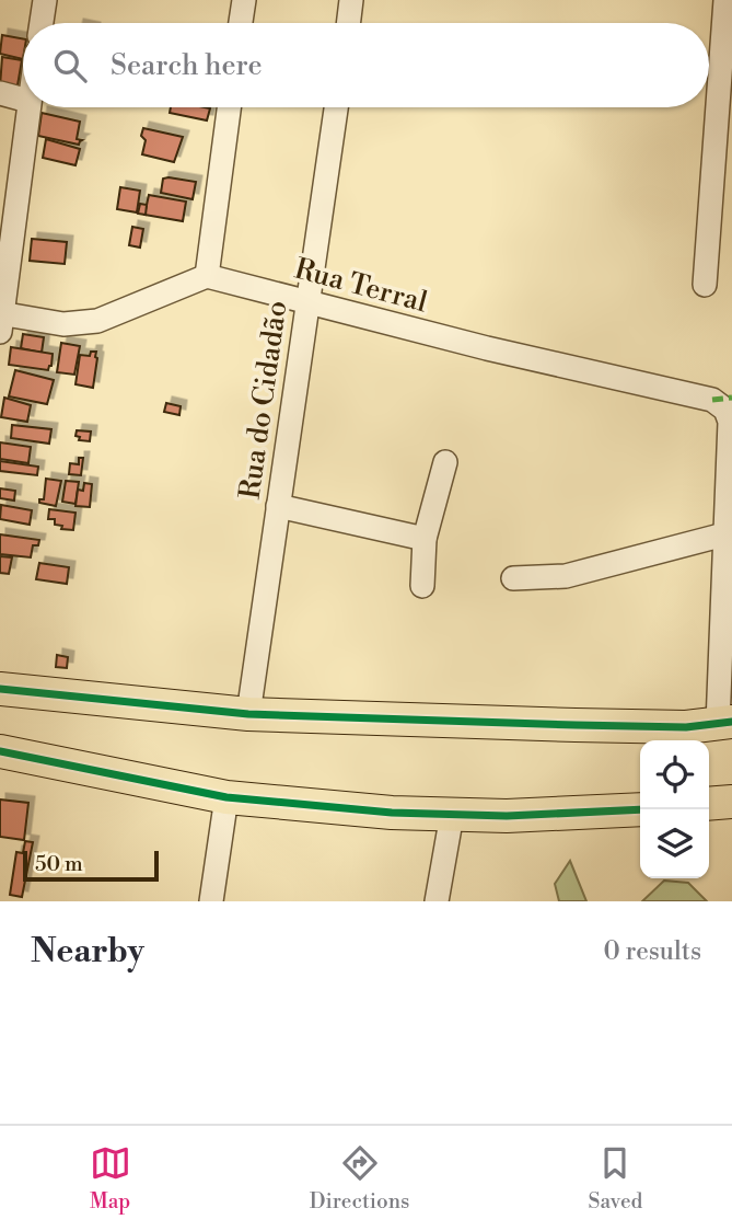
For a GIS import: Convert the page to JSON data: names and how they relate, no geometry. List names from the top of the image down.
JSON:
{
  "streets": {
    "street": ["Rua Terral", "Rua do Cidadão"]
  },
  "crossings": [
    ["Rua Terral", "Rua do Cidadão"]
  ],
  "scale_bar": "50 m",
  "page": {
    "search": "Search here",
    "scale": "50 m",
    "heading": ["Nearby", "0 results"],
    "nav": ["Map", "Directions", "Saved"]
  }
}
